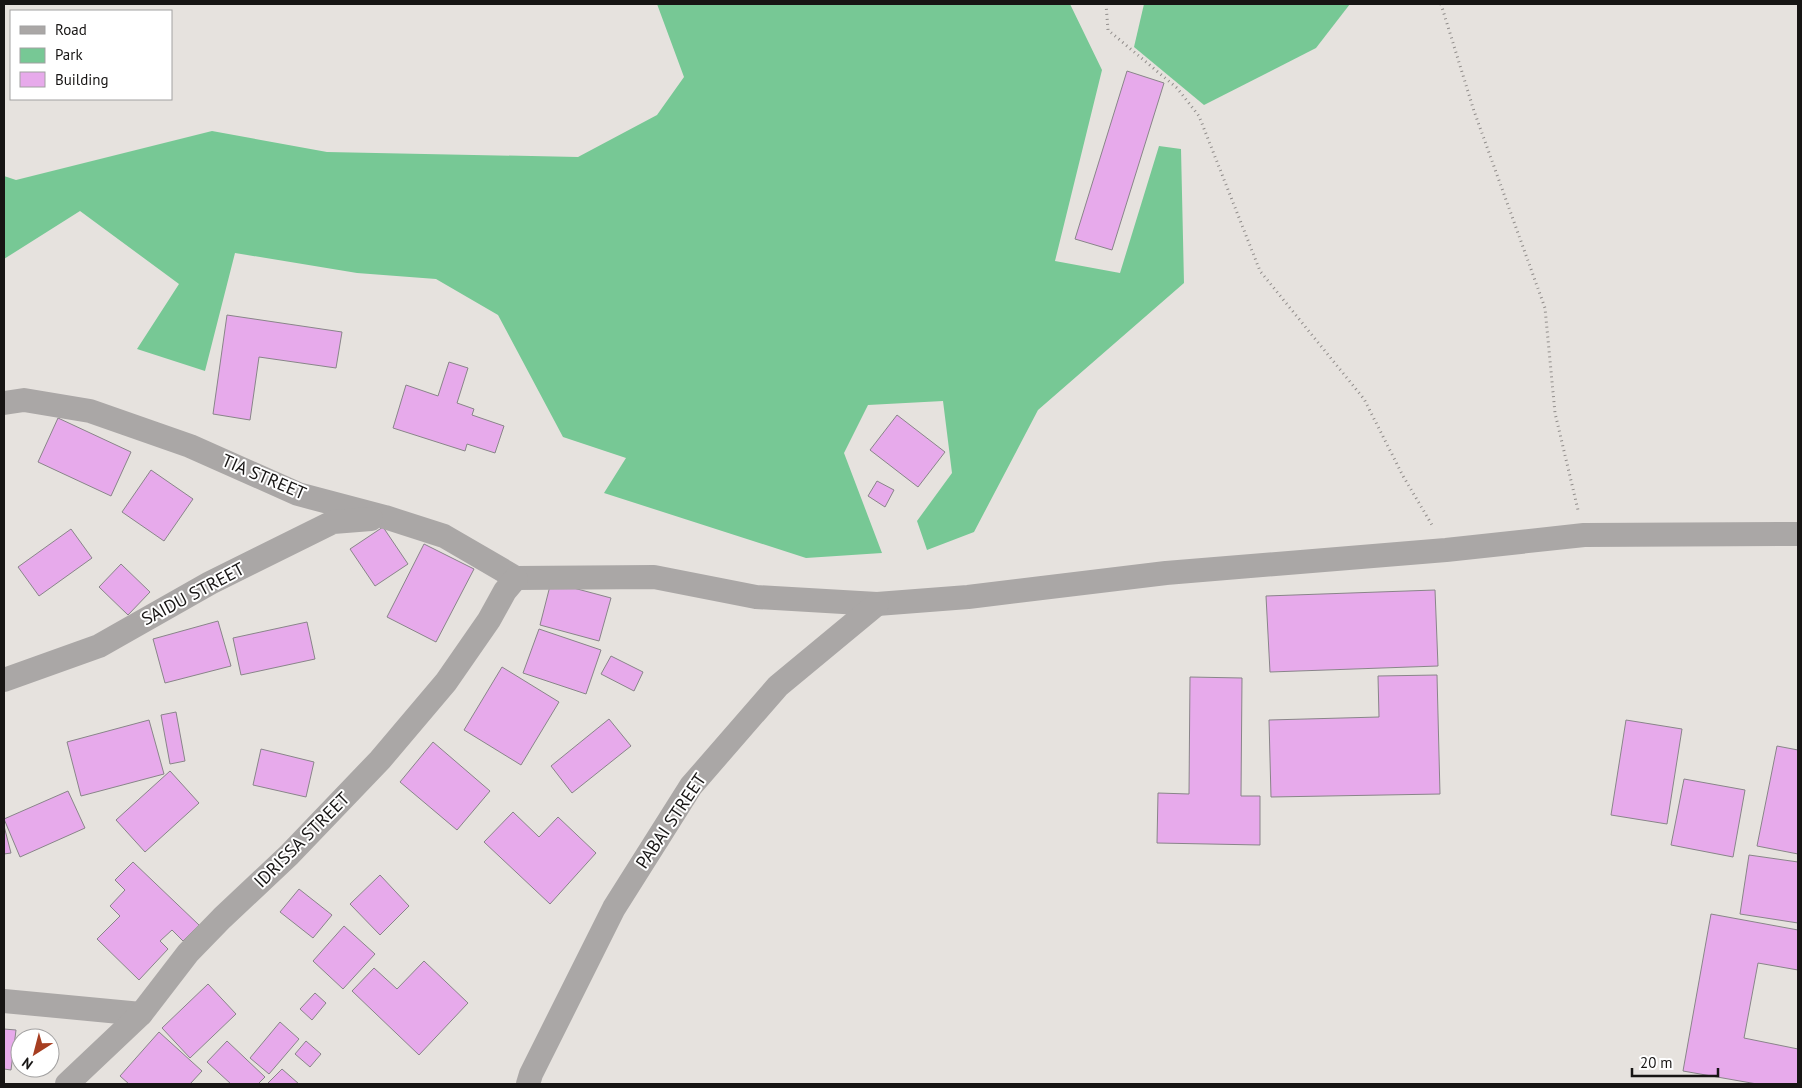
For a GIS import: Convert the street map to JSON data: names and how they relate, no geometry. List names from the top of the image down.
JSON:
{
  "streets": {
    "street": [
      "TIA STREET",
      "SAIDU STREET",
      "PABAI STREET",
      "IDRISSA STREET"
    ]
  },
  "crossings": [
    ["TIA STREET", "SAIDU STREET"],
    ["TIA STREET", "IDRISSA STREET"]
  ],
  "legend": ["Road", "Park", "Building"],
  "scale_bar": "20 m",
  "north": "bottom left"
}
